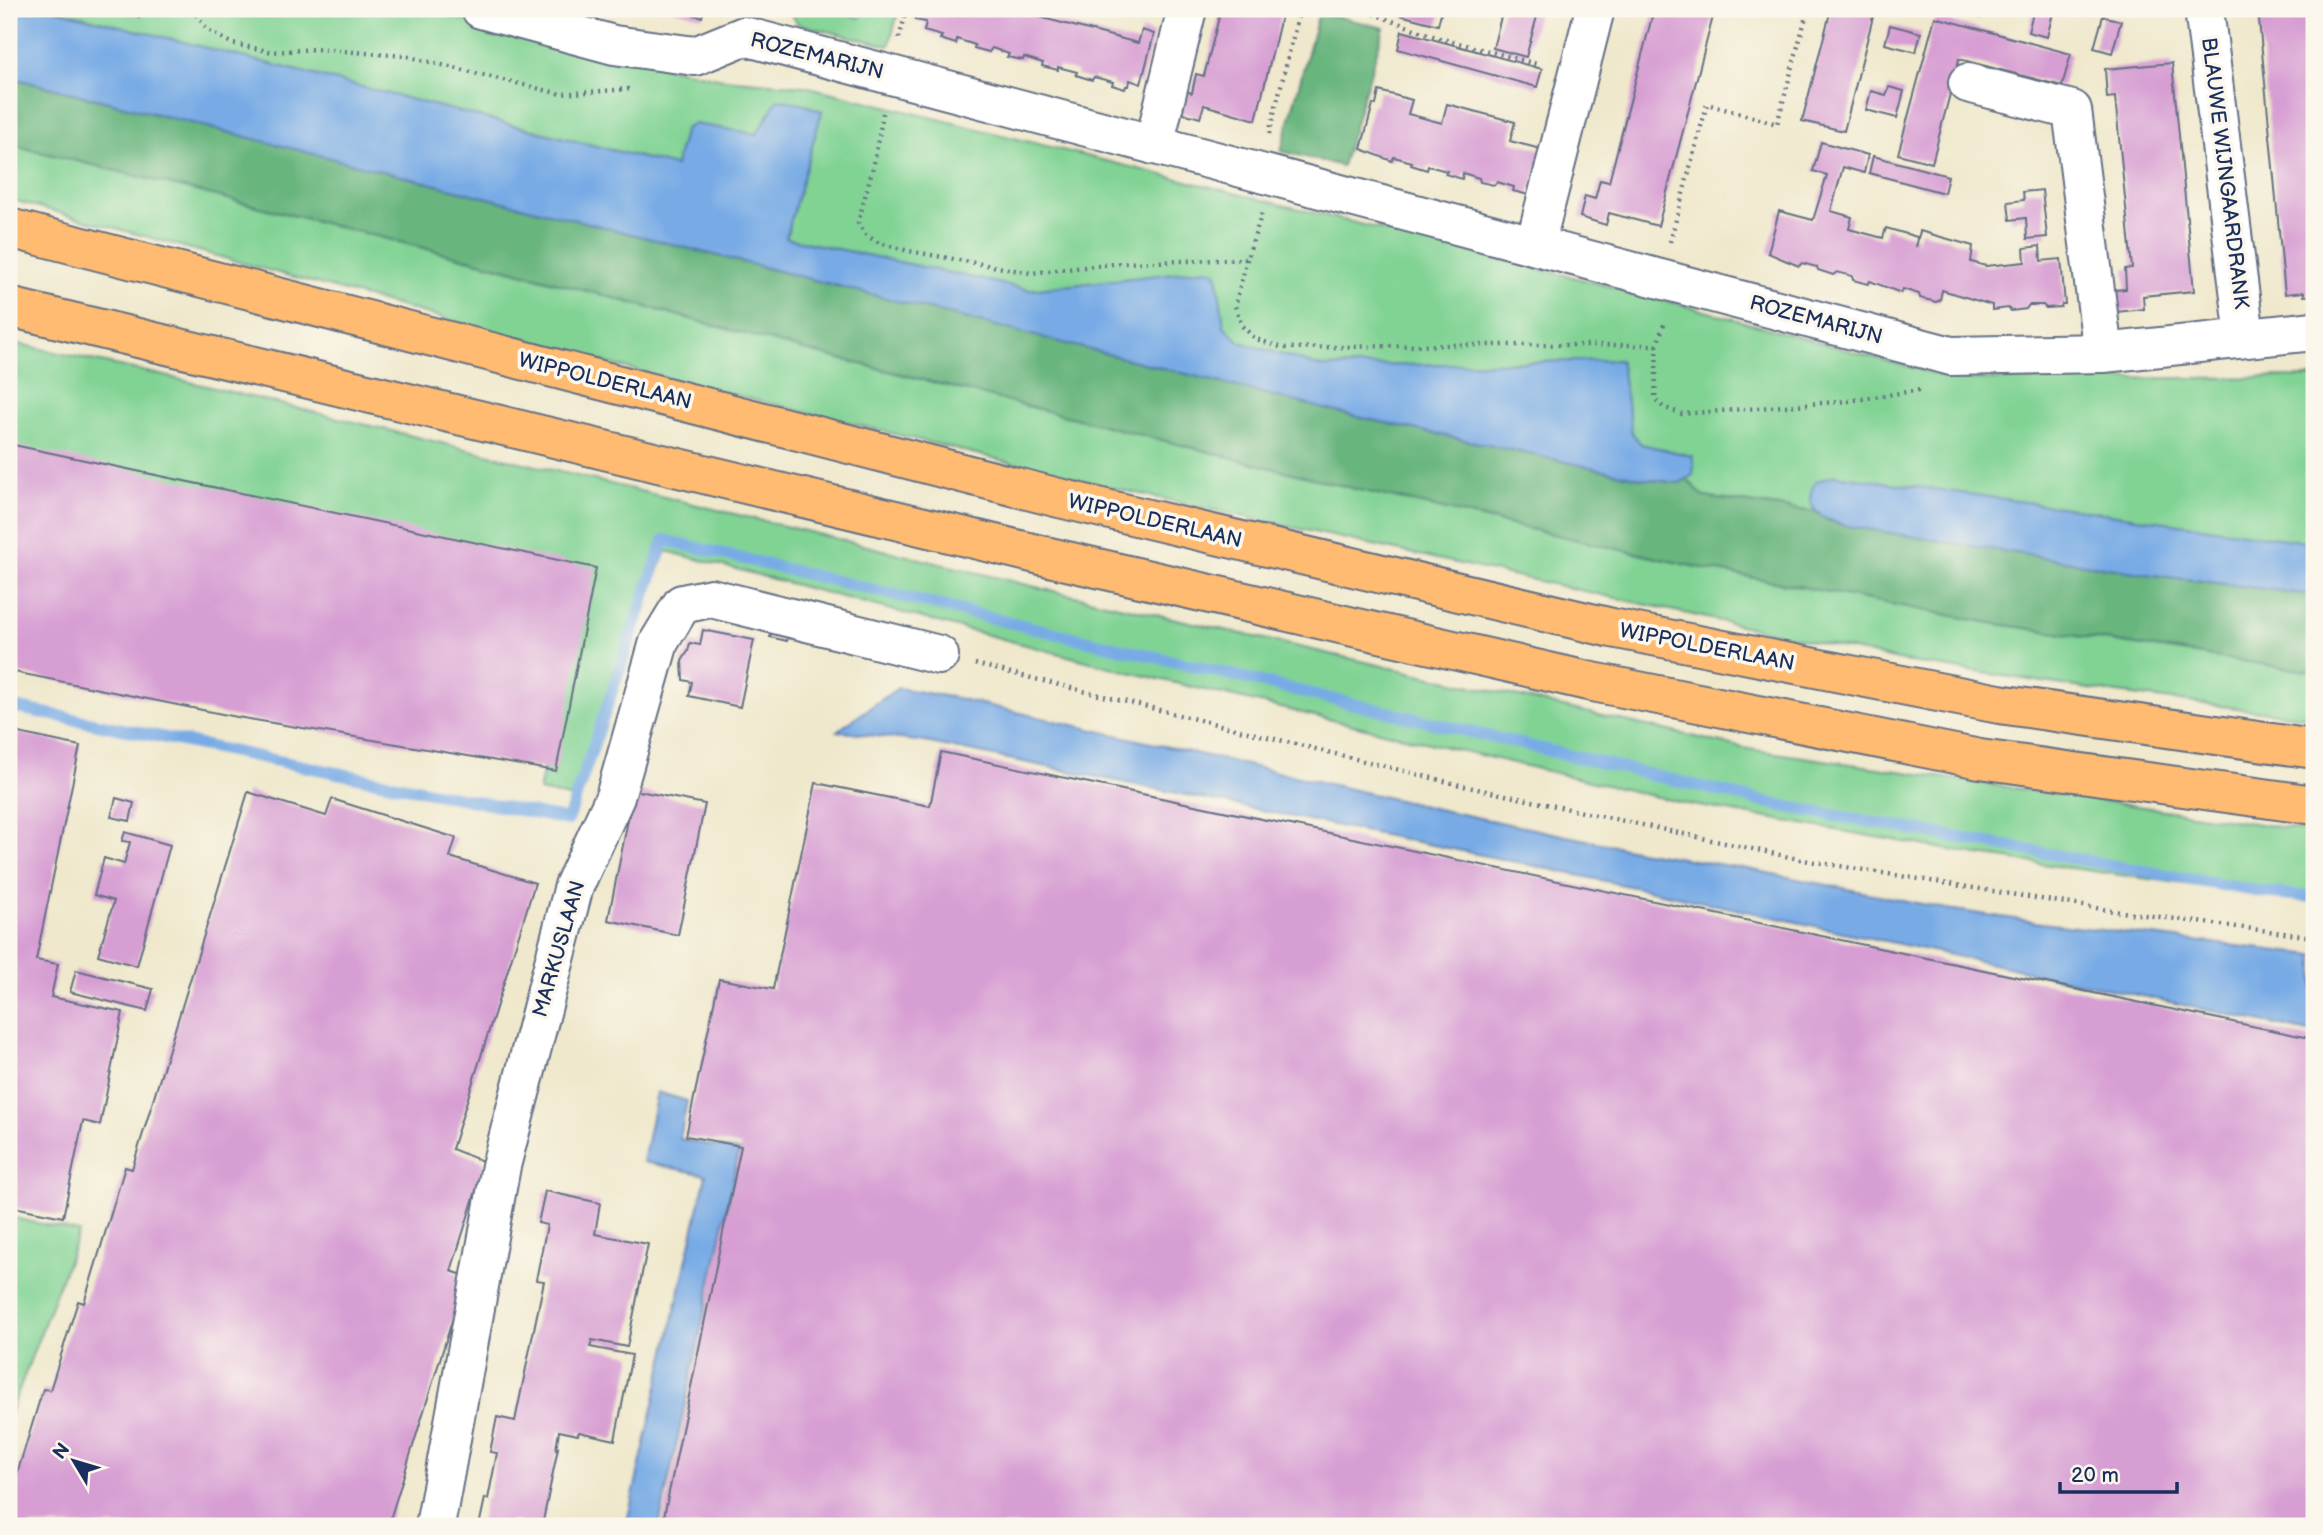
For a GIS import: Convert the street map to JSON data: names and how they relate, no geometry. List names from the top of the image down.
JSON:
{
  "streets": {
    "main road": ["WIPPOLDERLAAN"],
    "street": ["ROZEMARIJN", "BLAUWE WIJNGAARDRANK", "MARKUSLAAN"]
  },
  "crossings": [
    ["ROZEMARIJN", "BLAUWE WIJNGAARDRANK"]
  ],
  "scale_bar": "20 m",
  "north": "top left"
}
